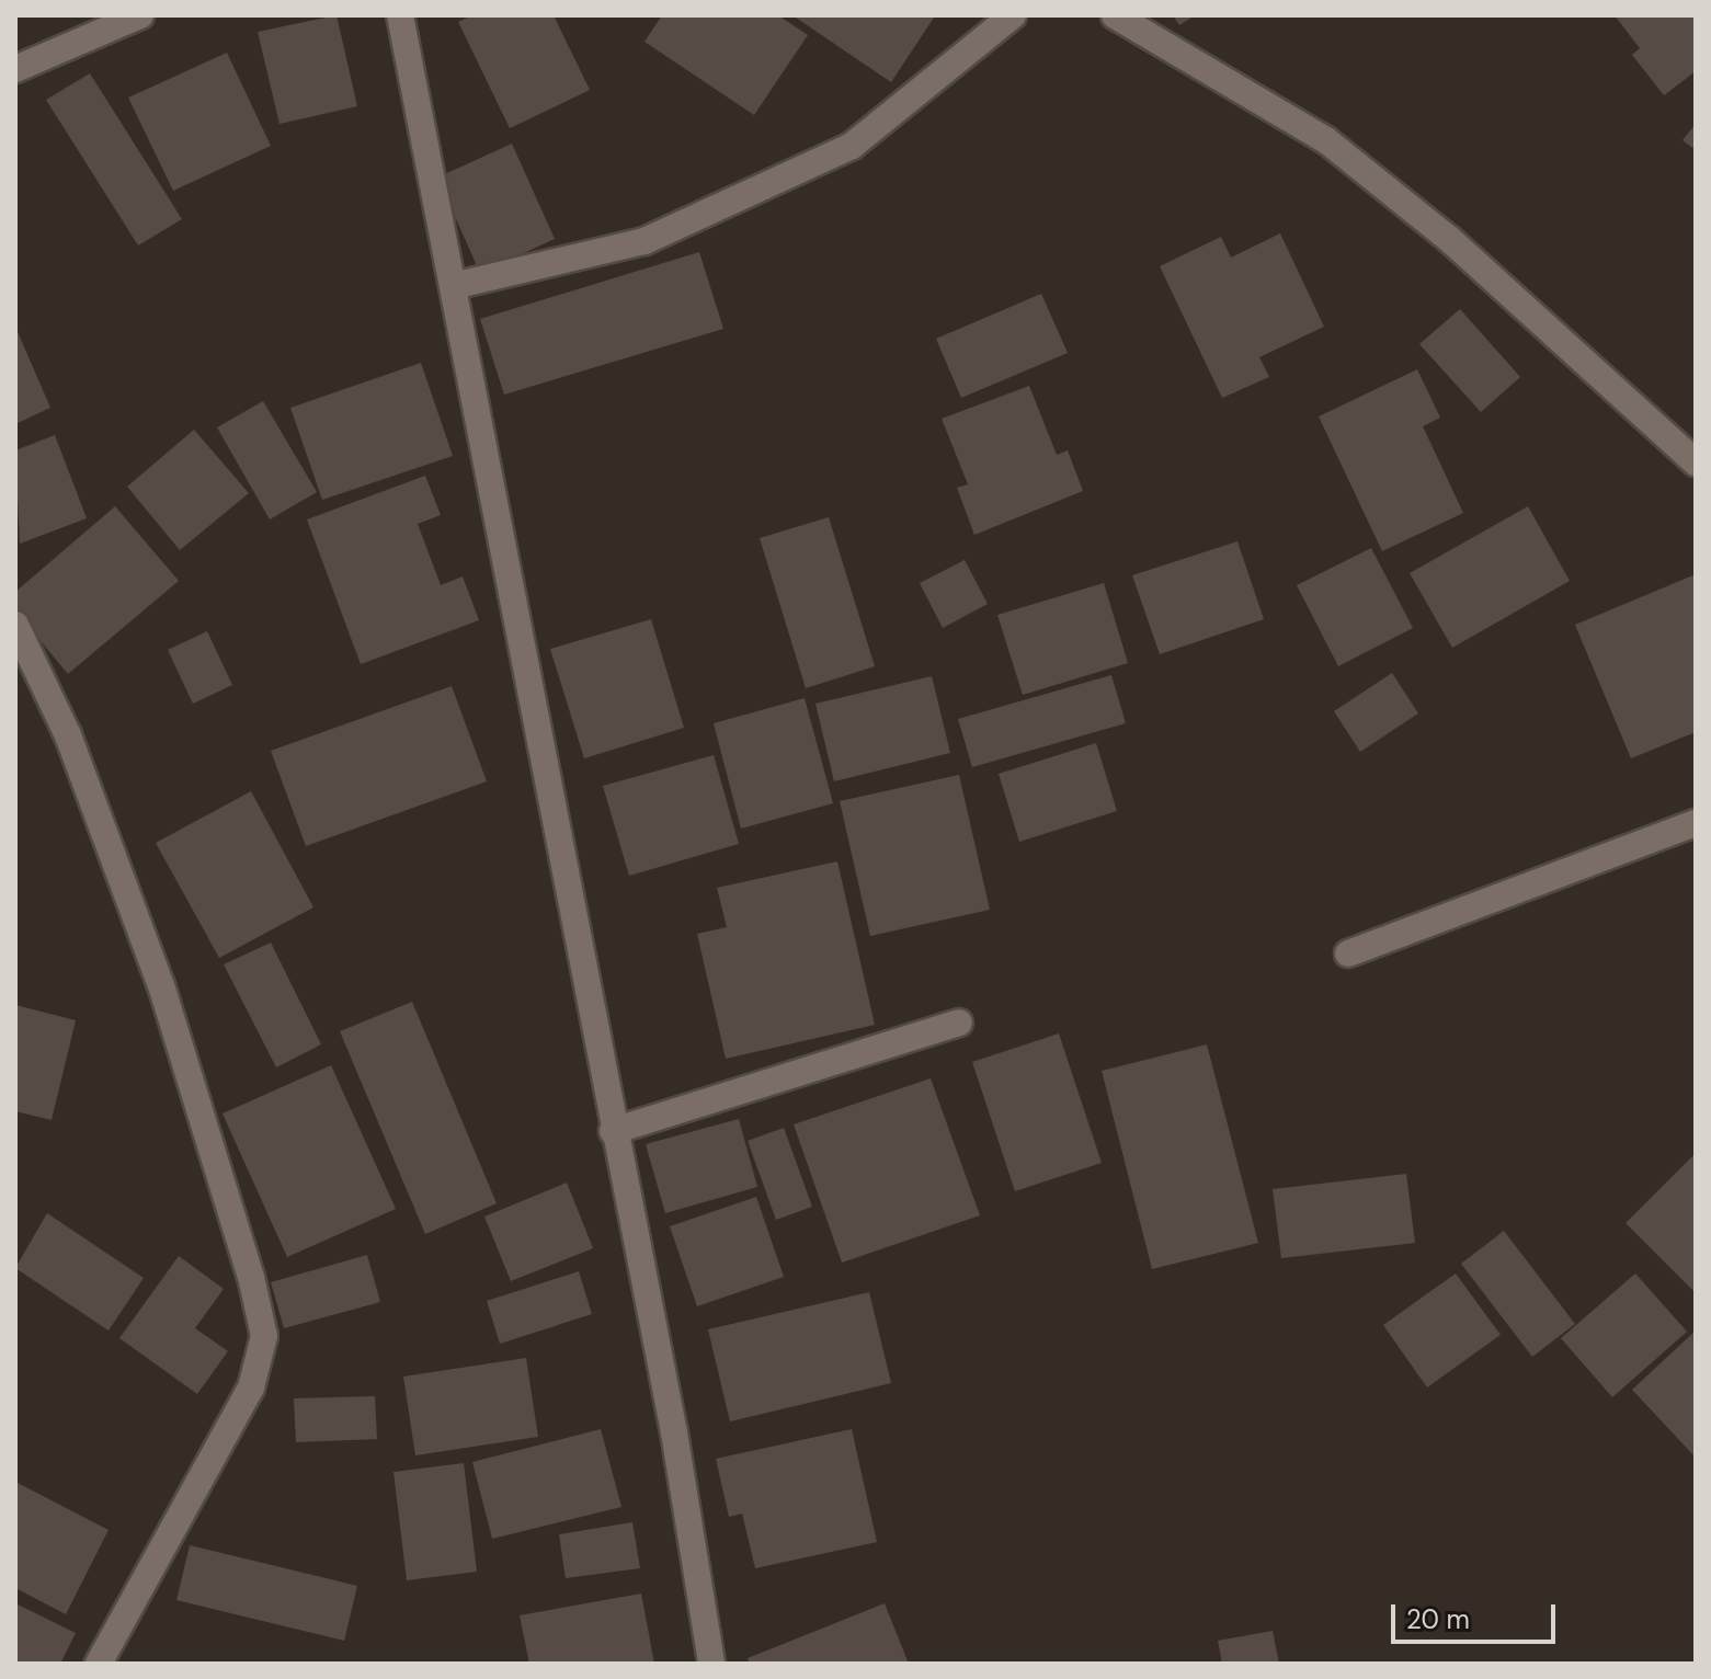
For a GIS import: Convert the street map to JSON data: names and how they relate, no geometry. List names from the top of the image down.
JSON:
{
  "scale_bar": "20 m"
}
